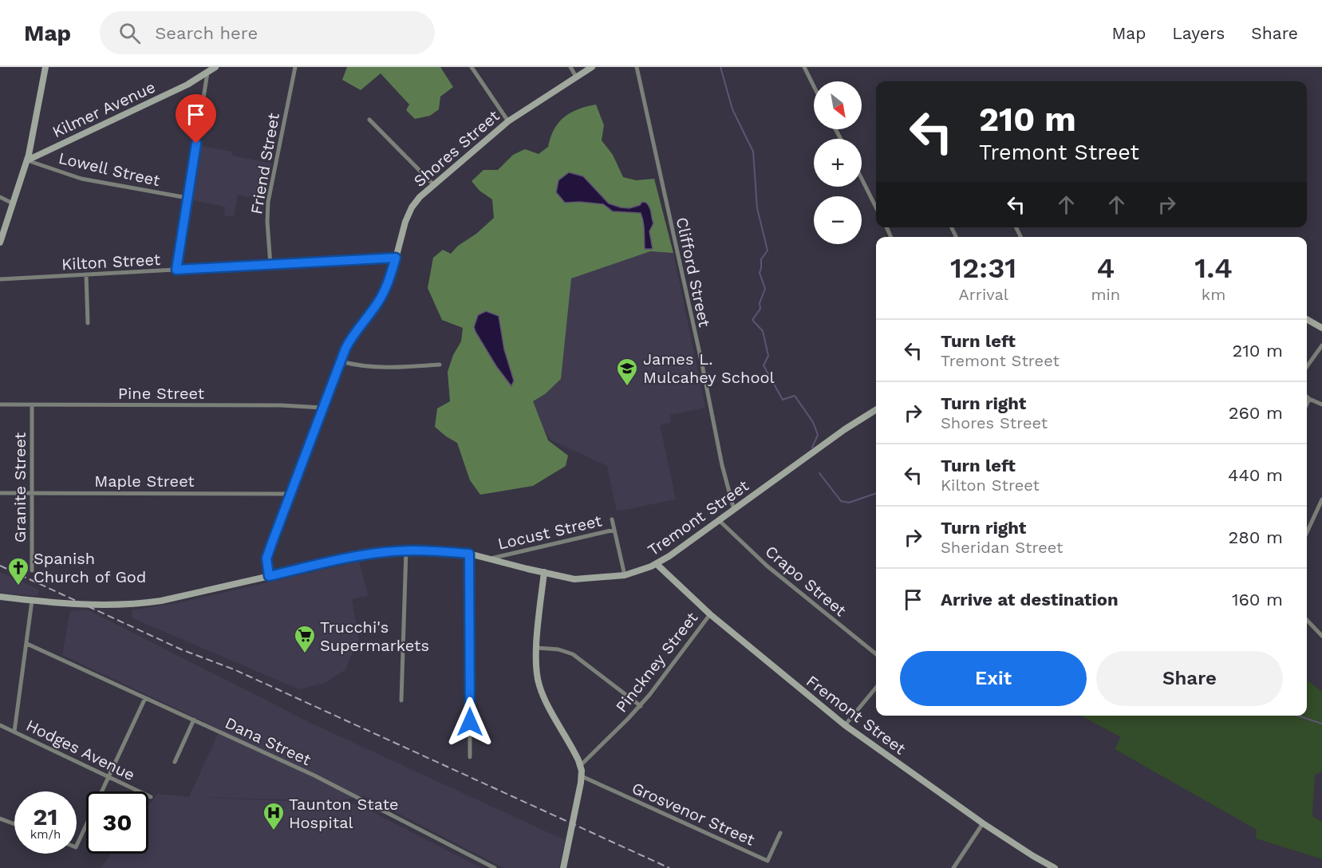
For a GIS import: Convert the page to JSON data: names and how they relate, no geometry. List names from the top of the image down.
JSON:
{
  "streets": {
    "street": [
      "Kilmer Avenue",
      "Shores Street",
      "Friend Street",
      "Lowell Street",
      "Kilton Street",
      "Clifford Street",
      "Pine Street",
      "Maple Street",
      "Granite Street",
      "Tremont Street",
      "Locust Street",
      "Crapo Street",
      "Pinckney Street",
      "Fremont Street",
      "Dana Street",
      "Hodges Avenue",
      "Grosvenor Street"
    ]
  },
  "crossings": [
    ["Kilmer Avenue", "Lowell Street"],
    ["Shores Street", "Kilton Street"],
    ["Shores Street", "Pine Street"],
    ["Shores Street", "Maple Street"],
    ["Shores Street", "Tremont Street"],
    ["Friend Street", "Kilton Street"],
    ["Clifford Street", "Tremont Street"],
    ["Pine Street", "Granite Street"],
    ["Maple Street", "Granite Street"],
    ["Tremont Street", "Locust Street"],
    ["Tremont Street", "Crapo Street"],
    ["Tremont Street", "Fremont Street"],
    ["Pinckney Street", "Fremont Street"]
  ],
  "places": {
    "school or university": ["James L. Mulcahey School"],
    "church": ["Spanish Church of God"],
    "supermarket": ["Trucchi's Supermarkets"],
    "hospital": ["Taunton State Hospital"]
  },
  "north": "bottom right",
  "page": {
    "header": "Map",
    "search": "Search here",
    "nav": ["Map", "Layers", "Share"],
    "map_buttons": ["+", "−"],
    "turn": ["210 m", "Tremont Street"],
    "eta": [
      "12:31",
      "Arrival",
      "4",
      "min",
      "1.4",
      "km"
    ],
    "list": [
      {
        "name": "Turn left",
        "note": "Tremont Street",
        "value": "210 m"
      },
      {
        "name": "Turn right",
        "note": "Shores Street",
        "value": "260 m"
      },
      {
        "name": "Turn left",
        "note": "Kilton Street",
        "value": "440 m"
      },
      {
        "name": "Turn right",
        "note": "Sheridan Street",
        "value": "280 m"
      },
      {
        "name": "Arrive at destination",
        "value": "160 m"
      }
    ],
    "buttons": ["Exit", "Share"],
    "speed": "21 km/h",
    "limit": "30"
  }
}
